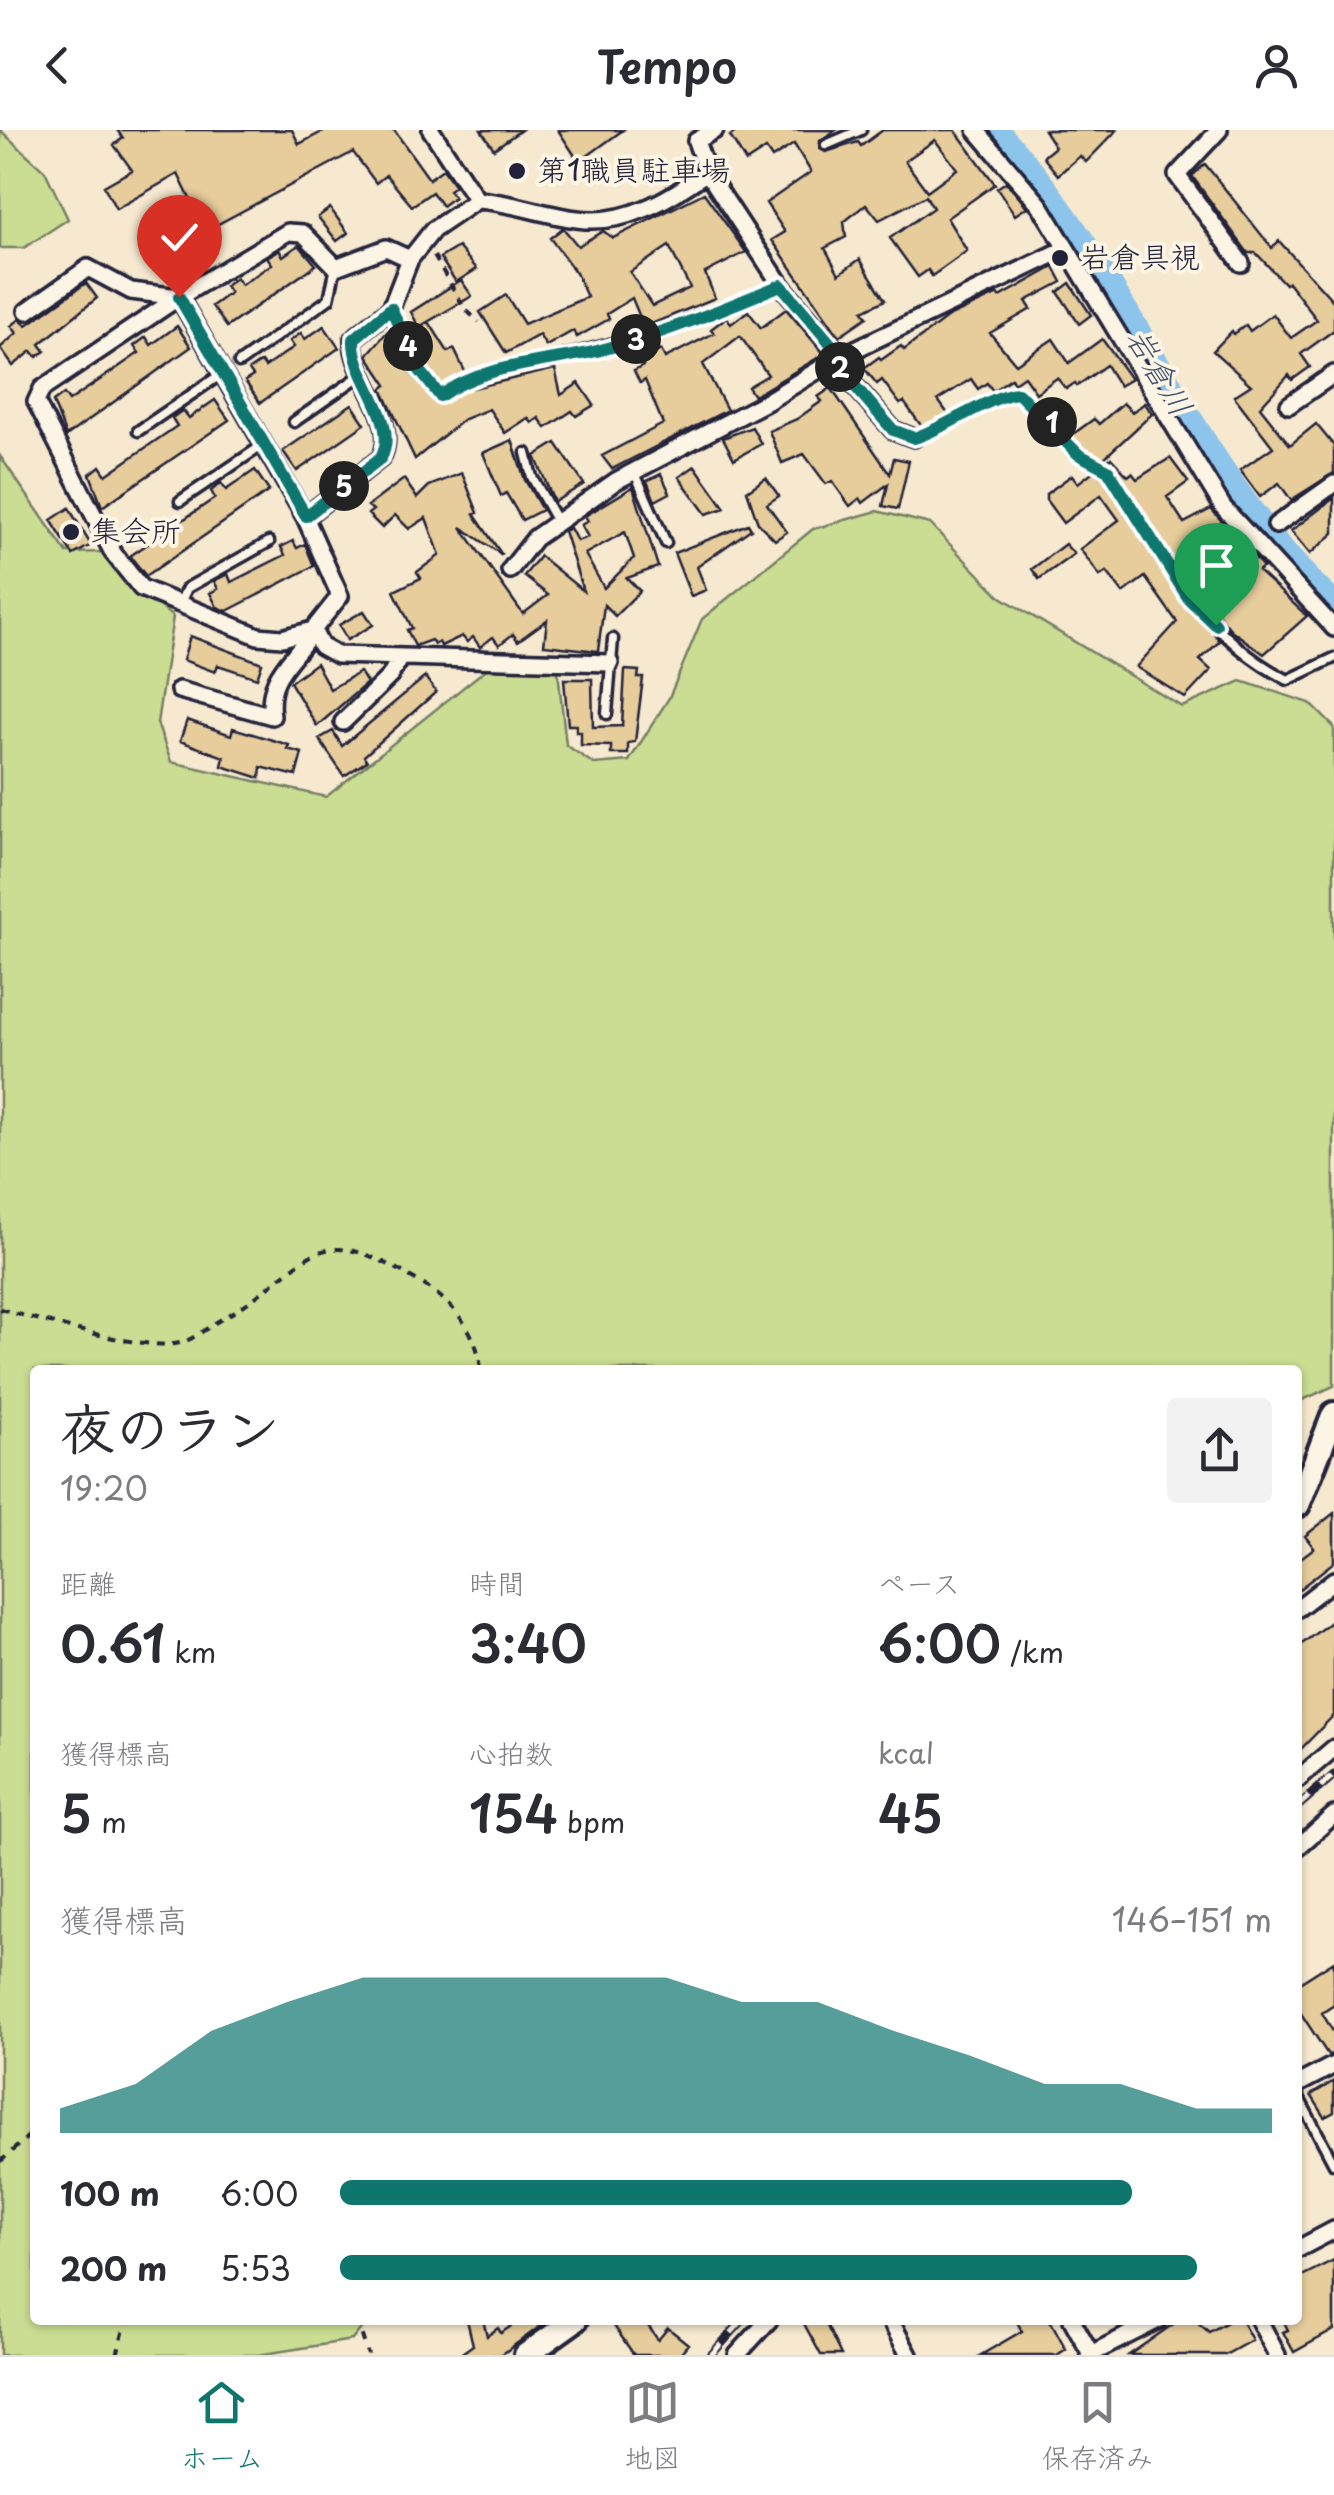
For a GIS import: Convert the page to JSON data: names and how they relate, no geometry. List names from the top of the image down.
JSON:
{
  "water": ["岩倉川"],
  "places": ["第1職員駐車場", "岩倉具視", "集会所"],
  "page": {
    "header": "Tempo",
    "pins": [
      "3",
      "4",
      "2",
      "1",
      "5"
    ],
    "heading": ["夜のラン", "19:20"],
    "stats": [
      ["距離", "0.61 km"],
      ["時間", "3:40"],
      ["ペース", "6:00 /km"],
      ["獲得標高", "5 m"],
      ["心拍数", "154 bpm"],
      ["kcal", "45"]
    ],
    "chart": ["獲得標高", "146–151 m"],
    "list": [
      {
        "name": "100 m",
        "note": "6:00"
      },
      {
        "name": "200 m",
        "note": "5:53"
      }
    ],
    "tabs": ["ホーム", "地図", "保存済み"]
  }
}
